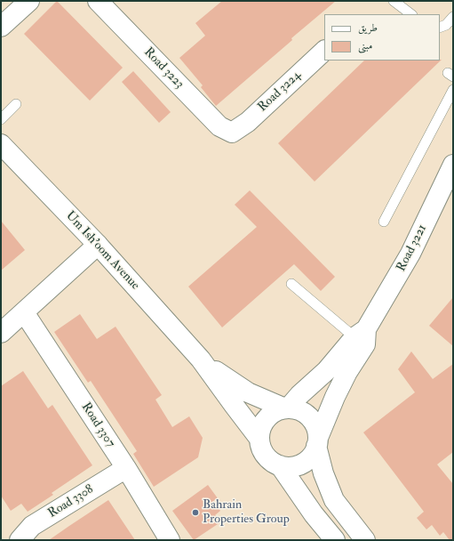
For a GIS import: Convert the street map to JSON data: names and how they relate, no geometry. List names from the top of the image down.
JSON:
{
  "streets": {
    "street": [
      "Road 3223",
      "Road 3224",
      "Road 3221",
      "Um Ish'oom Avenue",
      "Road 3307",
      "Road 3308"
    ]
  },
  "crossings": [
    ["Road 3223", "Road 3224"],
    ["Road 3221", "Um Ish'oom Avenue"],
    ["Road 3307", "Road 3308"]
  ],
  "places": ["Bahrain Properties Group"],
  "legend": ["طريق", "مبنى"]
}
